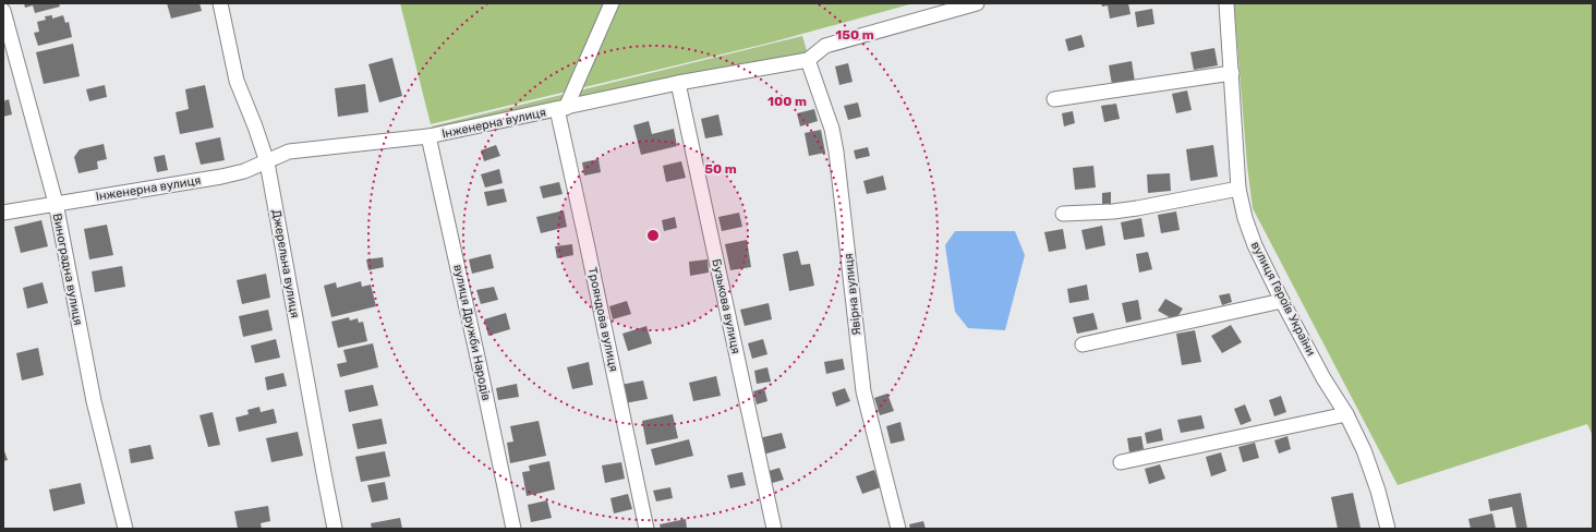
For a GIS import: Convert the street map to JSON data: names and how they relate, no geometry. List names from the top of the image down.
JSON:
{
  "streets": {
    "street": [
      "Інженерна вулиця",
      "Джерельна вулиця",
      "Виноградна вулиця",
      "Явірна вулиця",
      "вулиця Героїв України",
      "Бузькова вулиця",
      "Трояндова вулиця",
      "вулиця Дружби Народів"
    ]
  },
  "crossings": [
    ["Інженерна вулиця", "Джерельна вулиця"],
    ["Інженерна вулиця", "Виноградна вулиця"],
    ["Інженерна вулиця", "Явірна вулиця"],
    ["Інженерна вулиця", "Бузькова вулиця"],
    ["Інженерна вулиця", "Трояндова вулиця"],
    ["Інженерна вулиця", "вулиця Дружби Народів"]
  ],
  "rings": ["150 m", "100 m", "50 m"]
}
